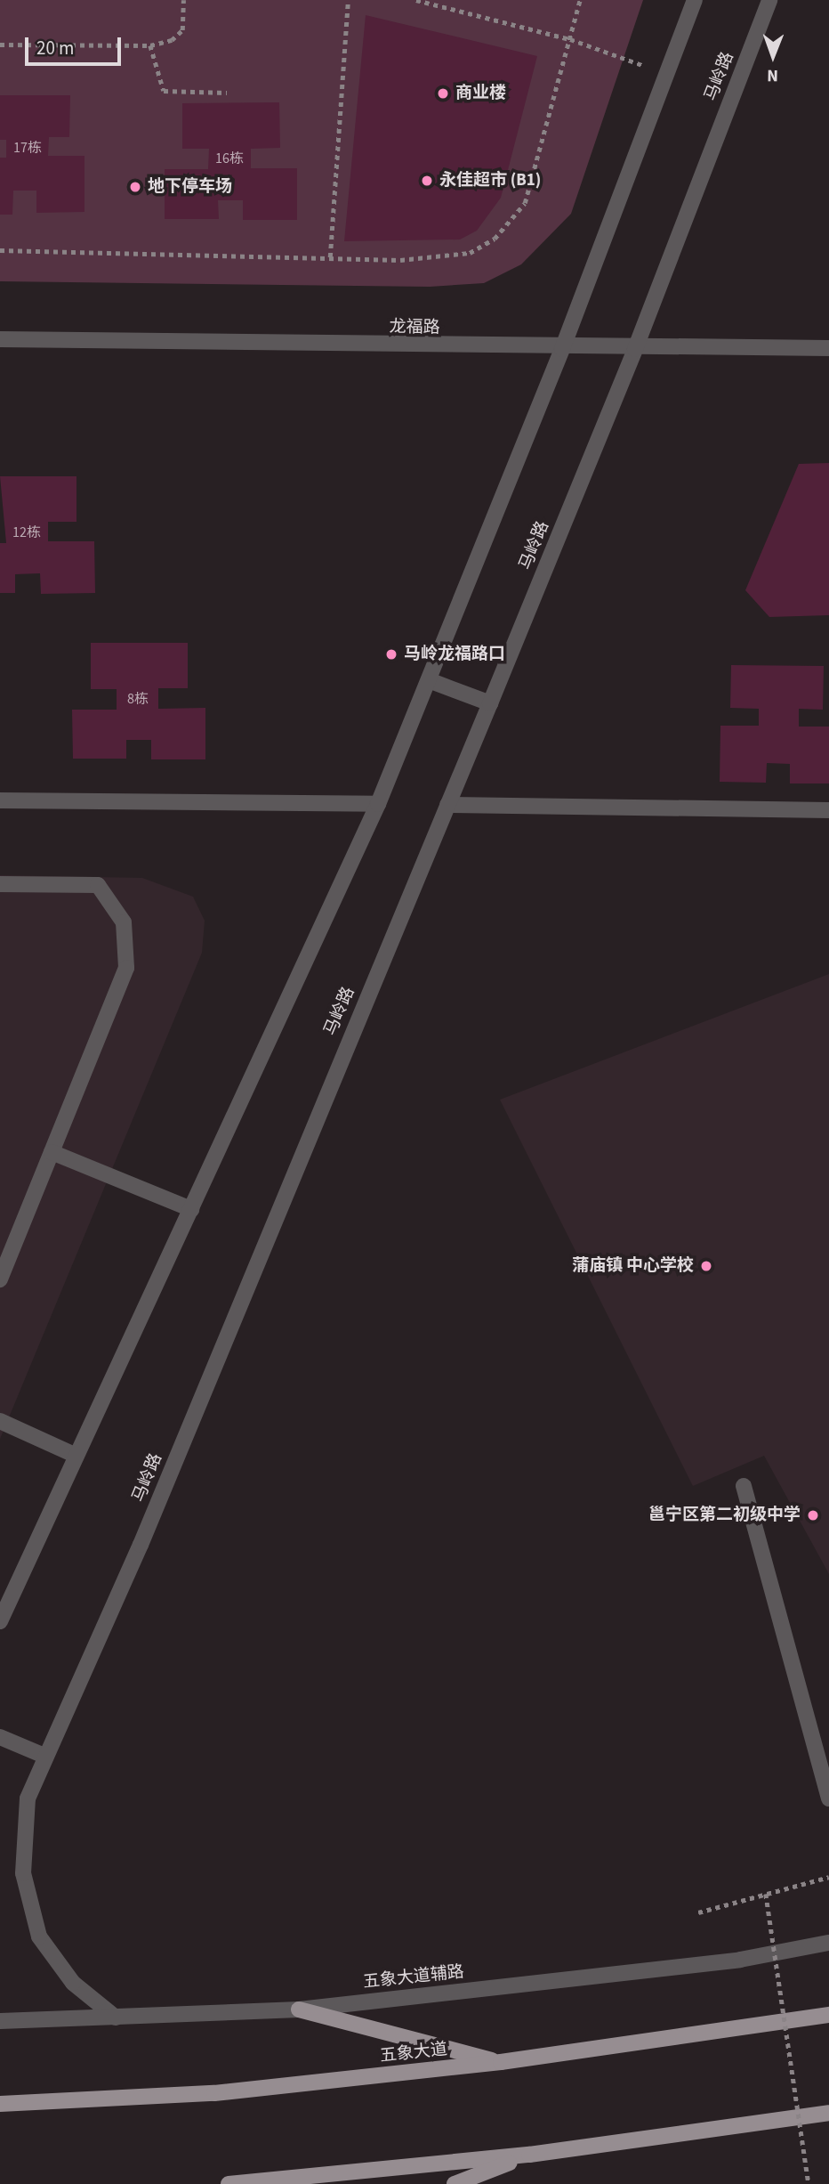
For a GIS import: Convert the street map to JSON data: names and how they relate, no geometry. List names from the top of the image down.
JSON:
{
  "streets": {
    "main road": ["五象大道"],
    "street": ["马岭路", "龙福路", "五象大道辅路"]
  },
  "crossings": [
    ["马岭路", "龙福路"],
    ["马岭路", "五象大道辅路"]
  ],
  "places": [
    "商业楼",
    "永佳超市 (B1)",
    "地下停车场",
    "马岭龙福路口",
    "蒲庙镇 中心学校",
    "邕宁区第二初级中学"
  ],
  "house_numbers": [
    "17栋",
    "16栋",
    "12栋",
    "8栋"
  ],
  "scale_bar": "20 m",
  "north": "bottom"
}
